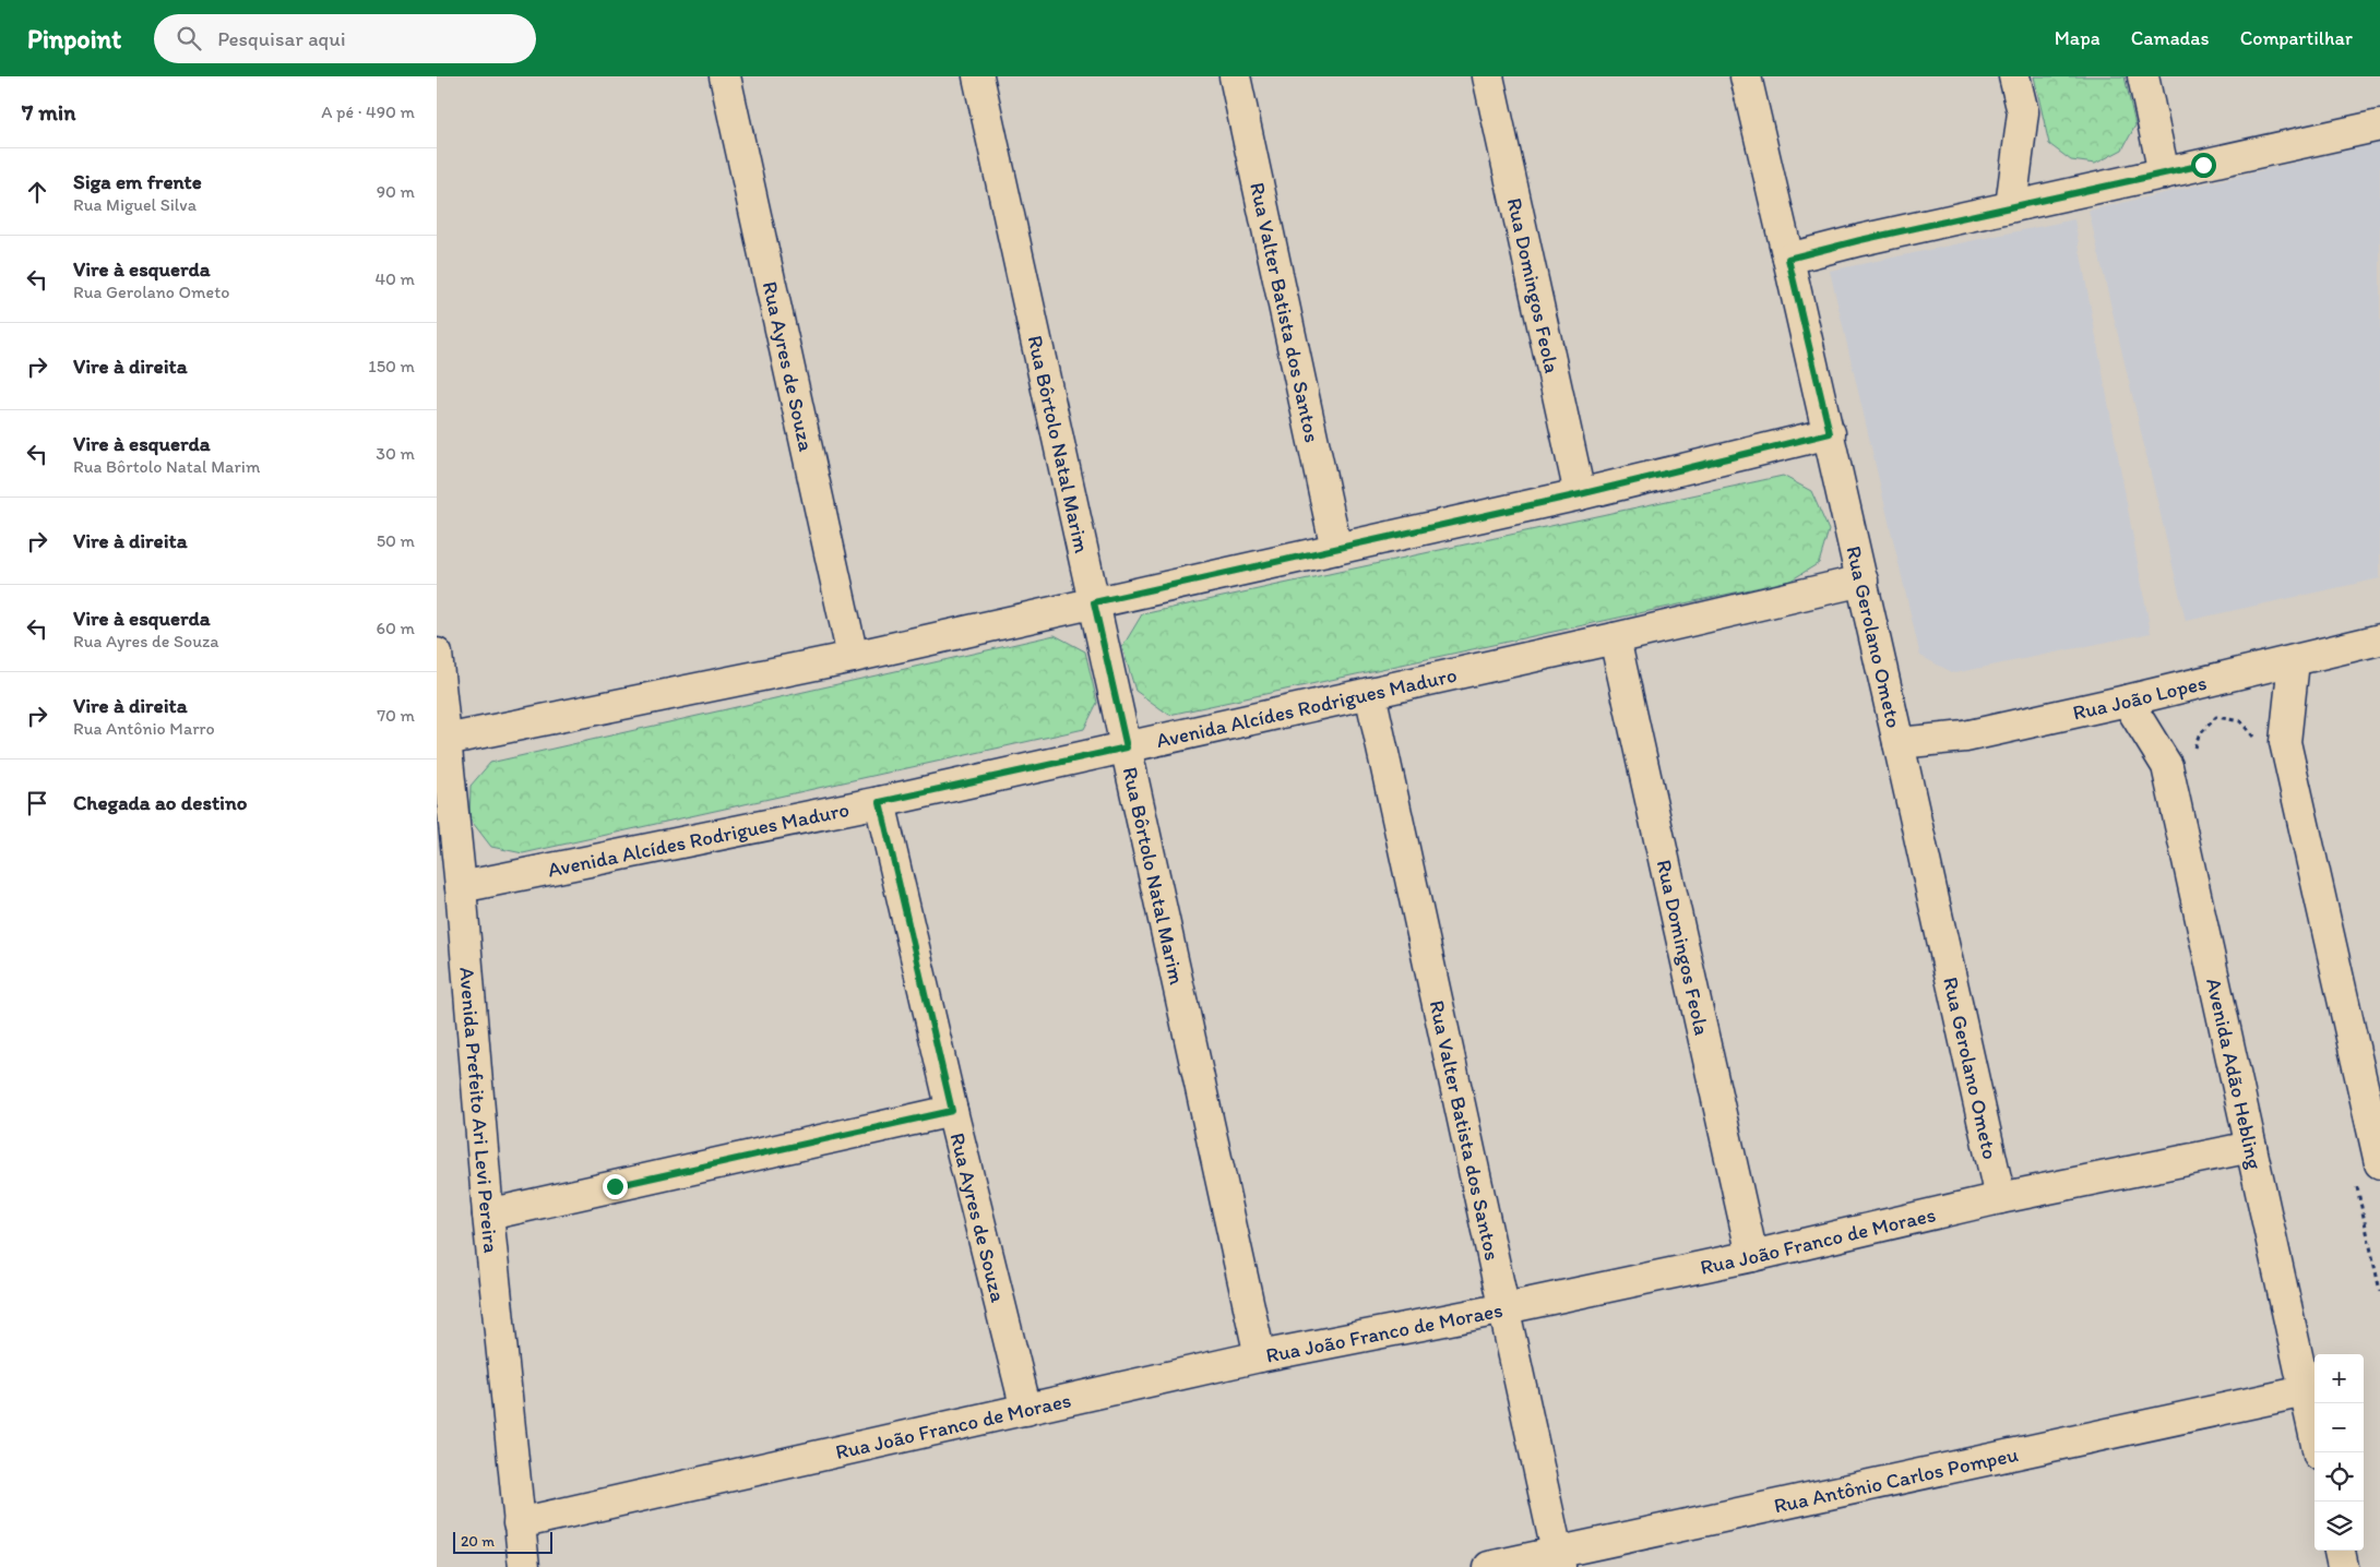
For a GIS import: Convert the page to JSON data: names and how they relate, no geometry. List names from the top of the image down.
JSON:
{
  "streets": {
    "street": [
      "Rua Domingos Feola",
      "Rua Valter Batista dos Santos",
      "Rua Ayres de Souza",
      "Rua Bôrtolo Natal Marim",
      "Rua Gerolano Ometo",
      "Rua João Lopes",
      "Avenida Alcídes Rodrigues Maduro",
      "Avenida Adão Hebling",
      "Avenida Prefeito Ari Levi Pereira",
      "Rua João Franco de Moraes",
      "Rua Antônio Carlos Pompeu"
    ]
  },
  "crossings": [
    ["Rua Domingos Feola", "Avenida Alcídes Rodrigues Maduro"],
    ["Rua Domingos Feola", "Rua João Franco de Moraes"],
    ["Rua Valter Batista dos Santos", "Avenida Alcídes Rodrigues Maduro"],
    ["Rua Valter Batista dos Santos", "Rua João Franco de Moraes"],
    ["Rua Valter Batista dos Santos", "Rua Antônio Carlos Pompeu"],
    ["Rua Ayres de Souza", "Avenida Alcídes Rodrigues Maduro"],
    ["Rua Ayres de Souza", "Rua João Franco de Moraes"],
    ["Rua Bôrtolo Natal Marim", "Avenida Alcídes Rodrigues Maduro"],
    ["Rua Bôrtolo Natal Marim", "Rua João Franco de Moraes"],
    ["Rua Gerolano Ometo", "Rua João Lopes"],
    ["Rua Gerolano Ometo", "Avenida Alcídes Rodrigues Maduro"],
    ["Rua Gerolano Ometo", "Rua João Franco de Moraes"],
    ["Rua João Lopes", "Avenida Adão Hebling"],
    ["Avenida Alcídes Rodrigues Maduro", "Avenida Prefeito Ari Levi Pereira"],
    ["Avenida Adão Hebling", "Rua João Franco de Moraes"],
    ["Avenida Adão Hebling", "Rua Antônio Carlos Pompeu"],
    ["Avenida Prefeito Ari Levi Pereira", "Rua João Franco de Moraes"]
  ],
  "scale_bar": "20 m",
  "page": {
    "header": "Pinpoint",
    "search": "Pesquisar aqui",
    "nav": ["Mapa", "Camadas", "Compartilhar"],
    "heading": ["7 min", "A pé · 490 m"],
    "list": [
      ["Siga em frente", "Rua Miguel Silva", "90 m"],
      ["Vire à esquerda", "Rua Gerolano Ometo", "40 m"],
      ["Vire à direita", "150 m"],
      ["Vire à esquerda", "Rua Bôrtolo Natal Marim", "30 m"],
      ["Vire à direita", "50 m"],
      ["Vire à esquerda", "Rua Ayres de Souza", "60 m"],
      ["Vire à direita", "Rua Antônio Marro", "70 m"],
      "Chegada ao destino"
    ],
    "map_buttons": ["+", "−"],
    "scale": "20 m"
  }
}
